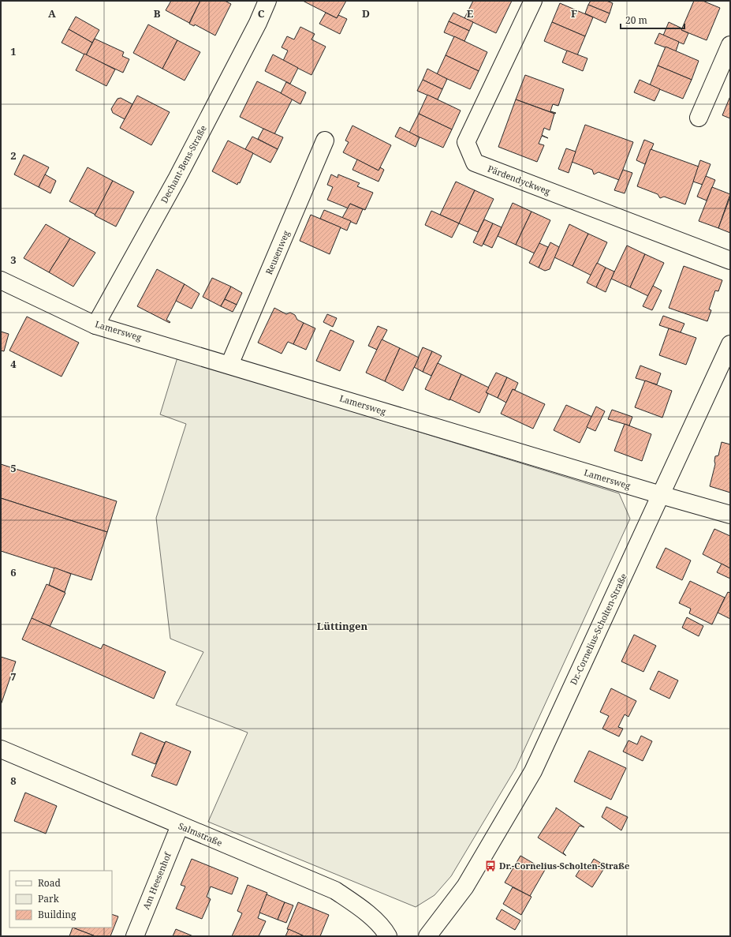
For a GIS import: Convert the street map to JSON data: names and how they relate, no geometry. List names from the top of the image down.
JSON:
{
  "streets": {
    "street": [
      "Dechant-Bens-Straße",
      "Pärdendyckweg",
      "Reusenweg",
      "Lamersweg",
      "Dr.-Cornelius-Scholten-Straße",
      "Salmstraße",
      "Am Heesenhof"
    ]
  },
  "crossings": [
    ["Dechant-Bens-Straße", "Lamersweg"],
    ["Reusenweg", "Lamersweg"],
    ["Lamersweg", "Dr.-Cornelius-Scholten-Straße"],
    ["Salmstraße", "Am Heesenhof"]
  ],
  "districts": ["Lüttingen"],
  "places": {
    "bus stop": ["Dr.-Cornelius-Scholten-Straße"]
  },
  "legend": ["Road", "Park", "Building"],
  "scale_bar": "20 m",
  "grid": {
    "columns": [
      "A",
      "B",
      "C",
      "D",
      "E",
      "F"
    ],
    "rows": [
      "1",
      "2",
      "3",
      "4",
      "5",
      "6",
      "7",
      "8"
    ]
  }
}
